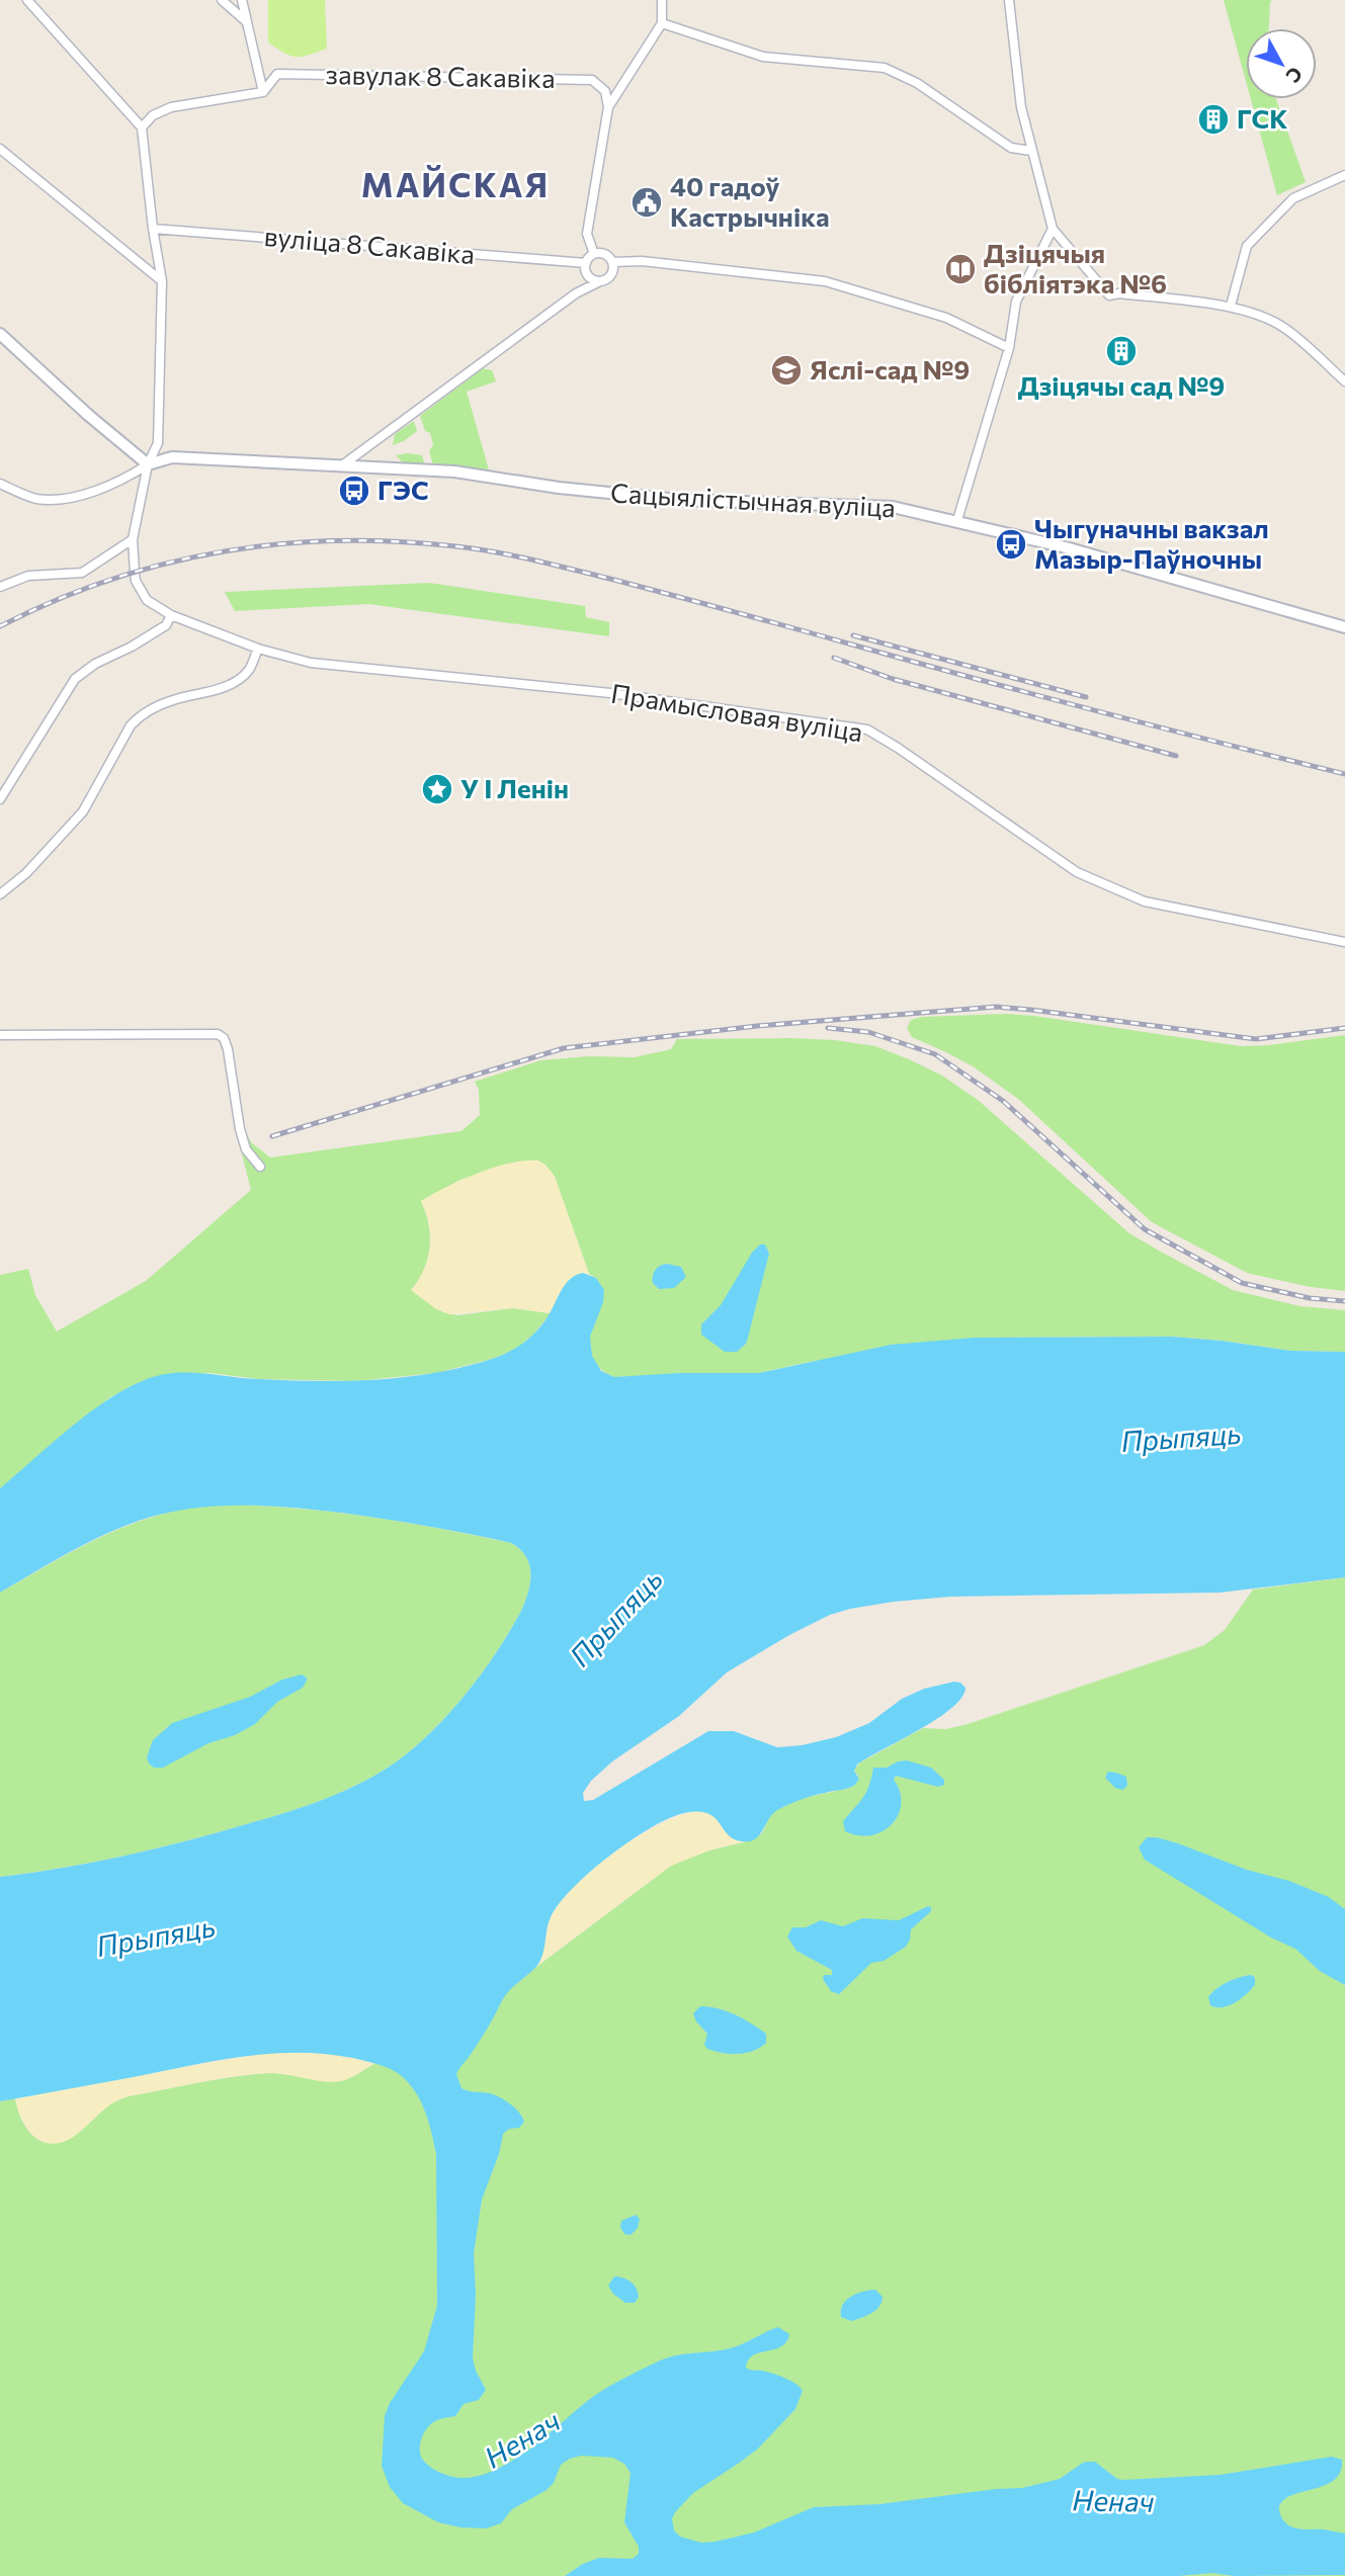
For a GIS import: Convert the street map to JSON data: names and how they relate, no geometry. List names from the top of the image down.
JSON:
{
  "streets": {
    "street": [
      "завулак 8 Сакавіка",
      "вуліца 8 Сакавіка",
      "Сацыялістычная вуліца",
      "Прамысловая вуліца"
    ]
  },
  "crossings": [
    ["вуліца 8 Сакавіка", "Прамысловая вуліца"],
    ["Сацыялістычная вуліца", "Прамысловая вуліца"]
  ],
  "districts": ["МАЙСКАЯ"],
  "water": ["Прыпяць", "Ненач"],
  "places": {
    "building": ["ГСК", "Дзіцячы сад №9"],
    "public building": ["40 гадоў Кастрычніка"],
    "library": ["Дзіцячыя бібліятэка №6"],
    "school or university": ["Яслі-сад №9"],
    "bus stop": ["ГЭС", "Чыгуначны вакзал Мазыр-Паўночны"],
    "place": ["У І Ленін"]
  },
  "north": "bottom right"
}
